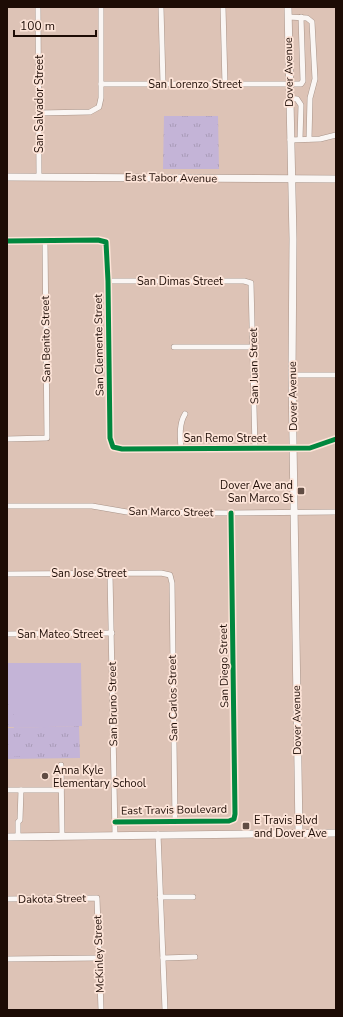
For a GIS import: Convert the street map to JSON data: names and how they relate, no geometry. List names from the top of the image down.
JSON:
{
  "streets": {
    "main road": ["Dover Avenue", "East Tabor Avenue"],
    "street": [
      "San Lorenzo Street",
      "San Salvador Street",
      "San Dimas Street",
      "San Benito Street",
      "San Clemente Street",
      "San Juan Street",
      "San Remo Street",
      "San Marco Street",
      "San Jose Street",
      "San Mateo Street",
      "San Diego Street",
      "San Carlos Street",
      "San Bruno Street",
      "East Travis Boulevard",
      "Dakota Street",
      "McKinley Street"
    ]
  },
  "crossings": [
    ["Dover Avenue", "San Lorenzo Street"],
    ["Dover Avenue", "East Tabor Avenue"],
    ["Dover Avenue", "San Remo Street"],
    ["Dover Avenue", "San Marco Street"],
    ["San Salvador Street", "East Tabor Avenue"],
    ["San Dimas Street", "San Clemente Street"],
    ["San Dimas Street", "San Juan Street"],
    ["San Benito Street", "San Clemente Street"],
    ["San Clemente Street", "San Remo Street"],
    ["San Juan Street", "San Remo Street"],
    ["San Marco Street", "San Diego Street"],
    ["San Jose Street", "San Carlos Street"],
    ["San Jose Street", "San Bruno Street"],
    ["San Mateo Street", "San Bruno Street"],
    ["San Diego Street", "East Travis Boulevard"],
    ["San Carlos Street", "East Travis Boulevard"],
    ["San Bruno Street", "East Travis Boulevard"],
    ["Dakota Street", "McKinley Street"]
  ],
  "places": {
    "transit": ["Dover Ave and San Marco St", "E Travis Blvd and Dover Ave"],
    "other": ["Anna Kyle Elementary School"]
  },
  "scale_bar": "100 m"
}
